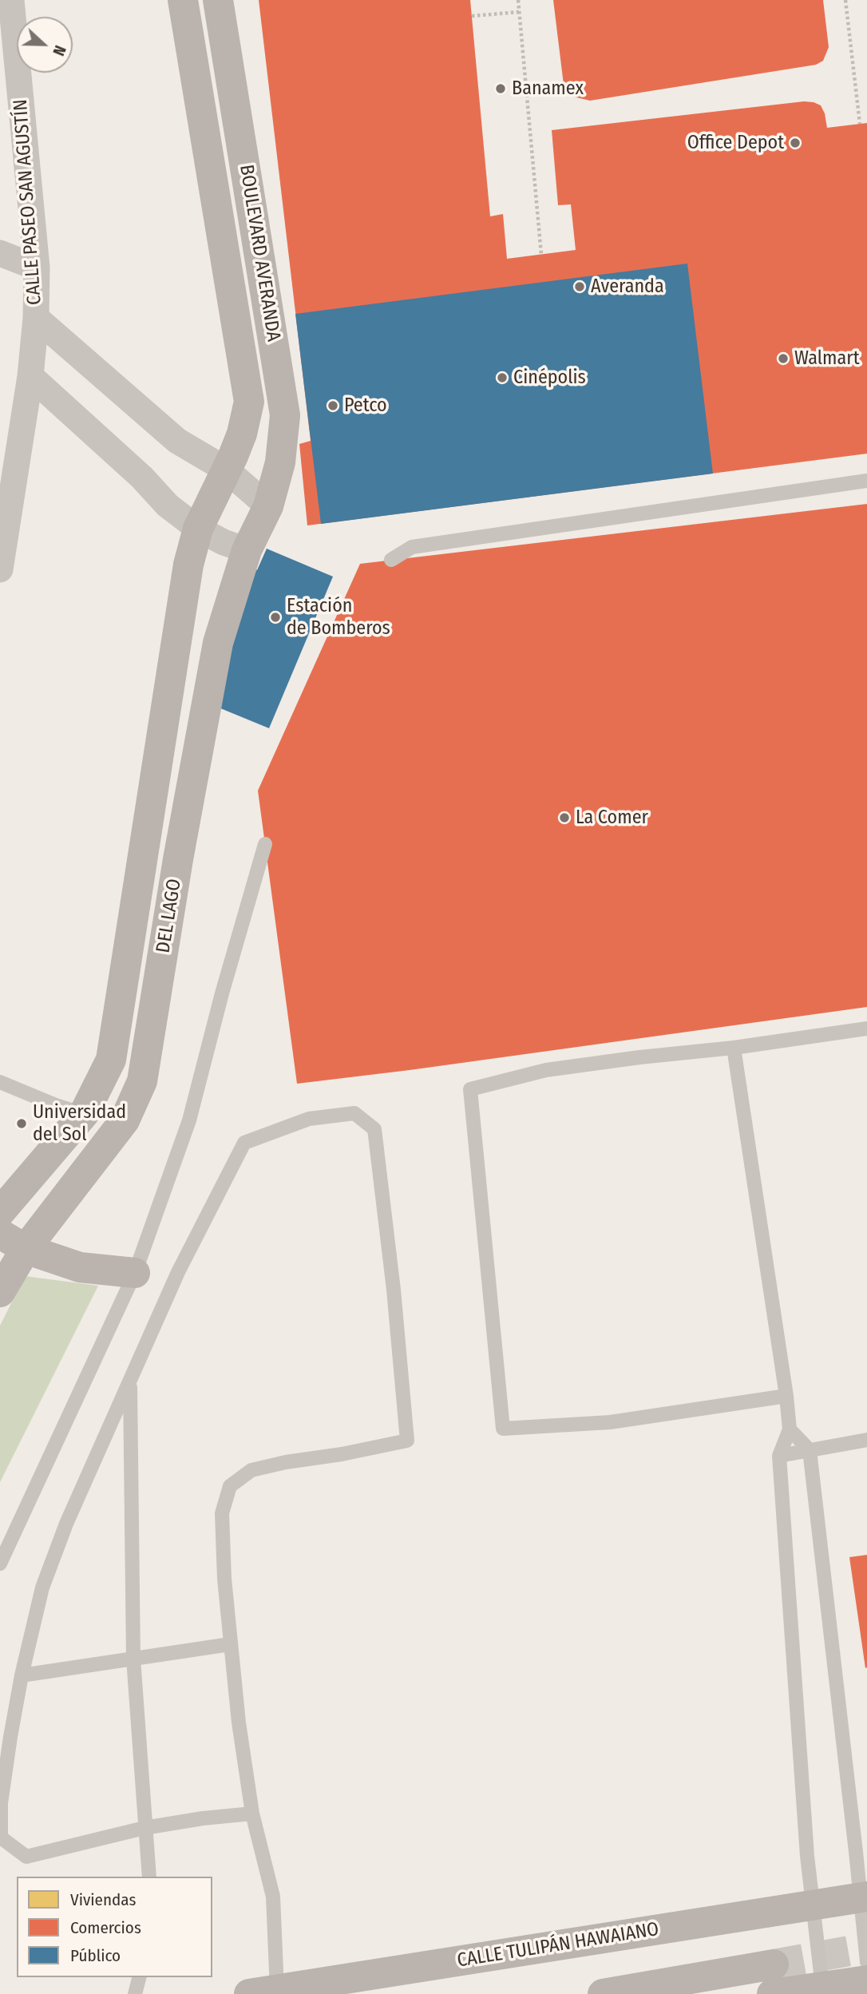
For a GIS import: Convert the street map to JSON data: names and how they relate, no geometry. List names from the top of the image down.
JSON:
{
  "streets": {
    "street": [
      "CALLE PASEO SAN AGUSTÍN",
      "BOULEVARD AVERANDA",
      "DEL LAGO",
      "CALLE TULIPÁN HAWAIANO"
    ]
  },
  "crossings": [
    ["BOULEVARD AVERANDA", "DEL LAGO"]
  ],
  "places": [
    "Banamex",
    "Office Depot",
    "Averanda",
    "Walmart",
    "Cinépolis",
    "Petco",
    "Estación de Bomberos",
    "La Comer",
    "Universidad del Sol"
  ],
  "legend": ["Viviendas", "Comercios", "Público"],
  "north": "right"
}
